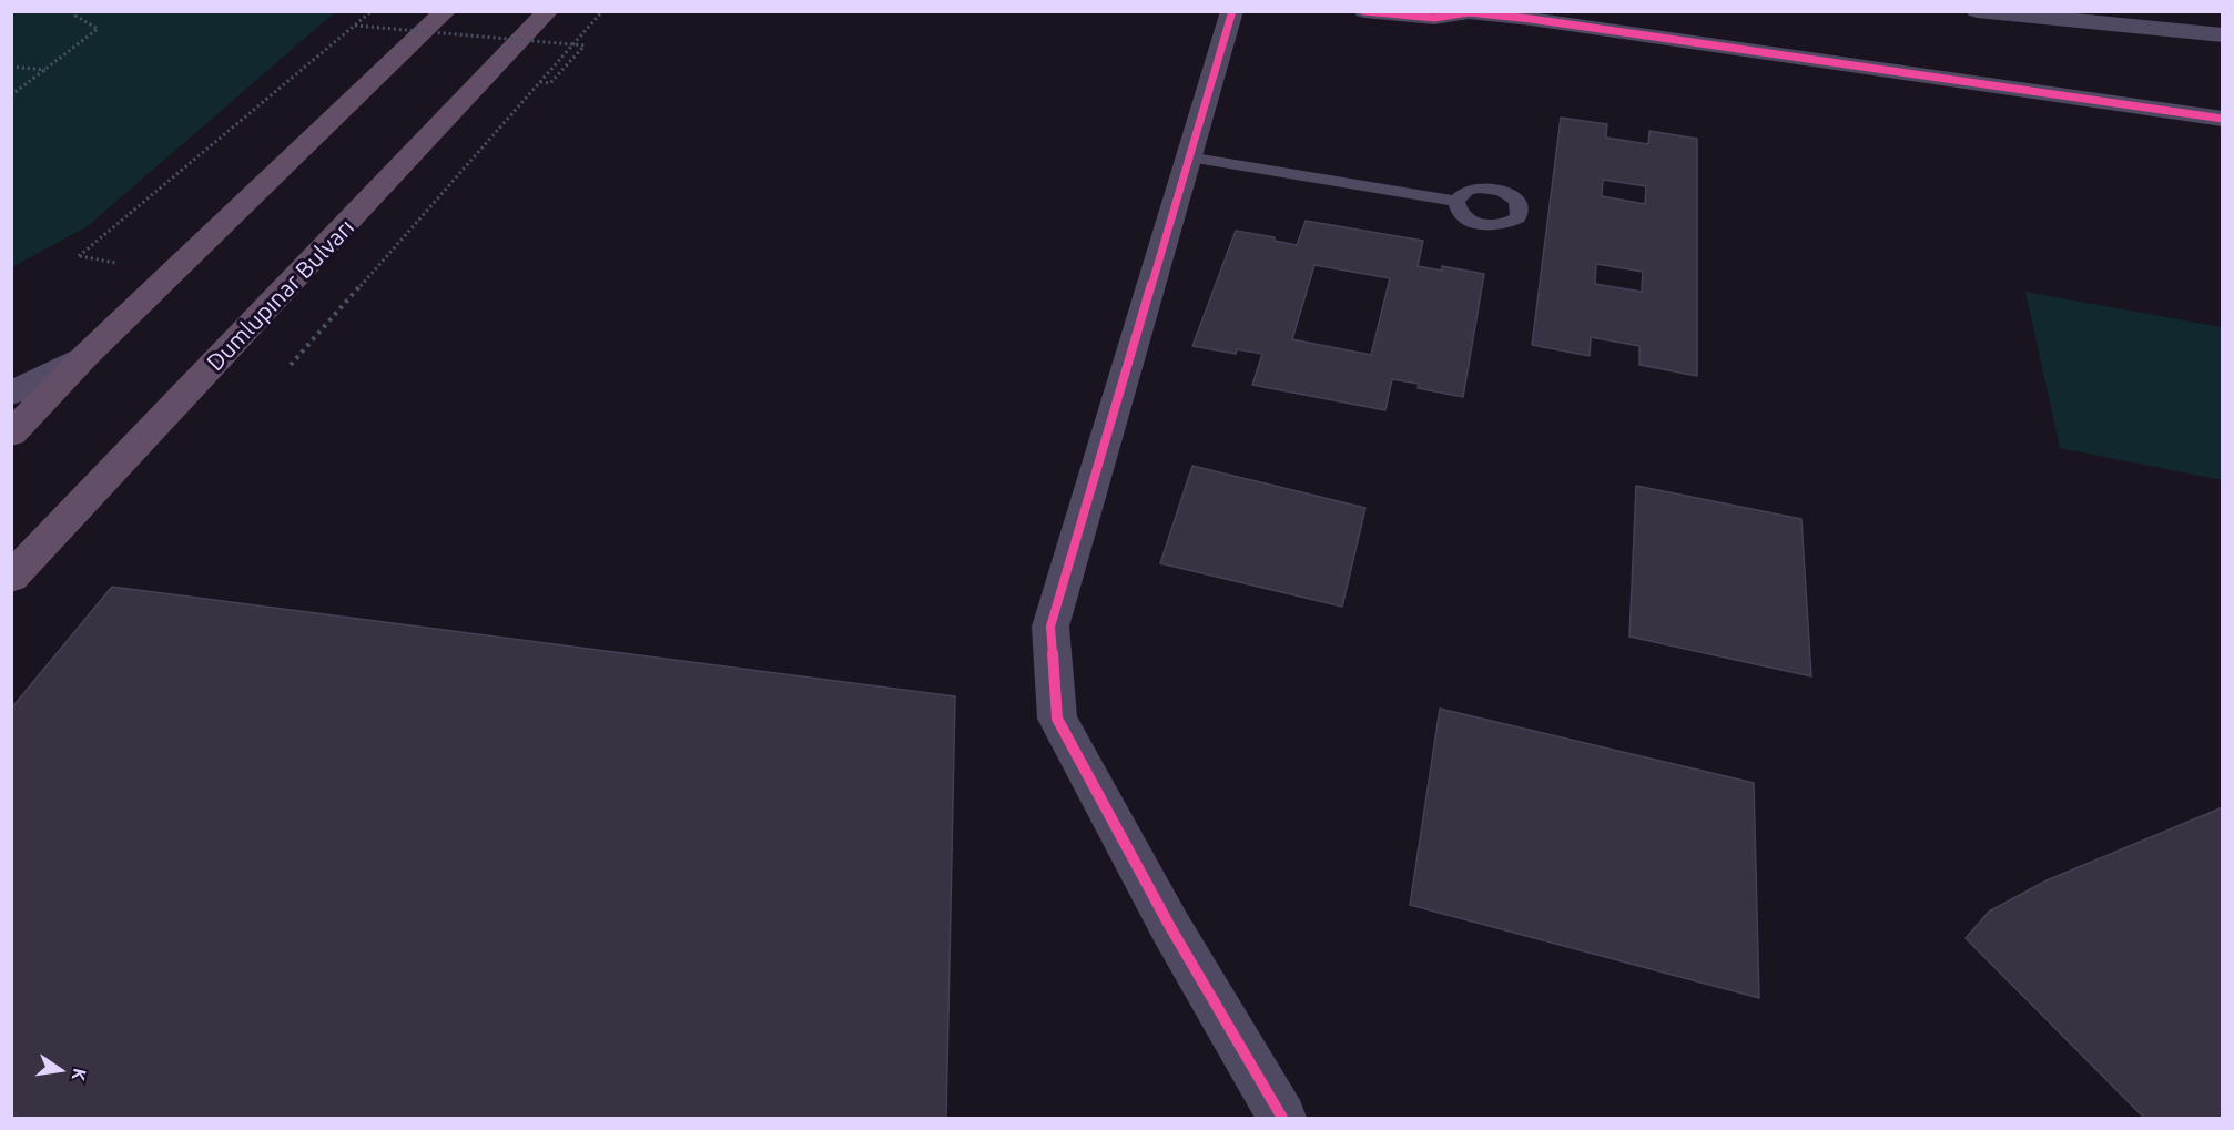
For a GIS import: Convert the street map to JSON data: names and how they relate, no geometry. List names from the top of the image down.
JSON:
{
  "streets": {
    "highway": ["Dumlupınar Bulvarı"]
  },
  "north": "right"
}
